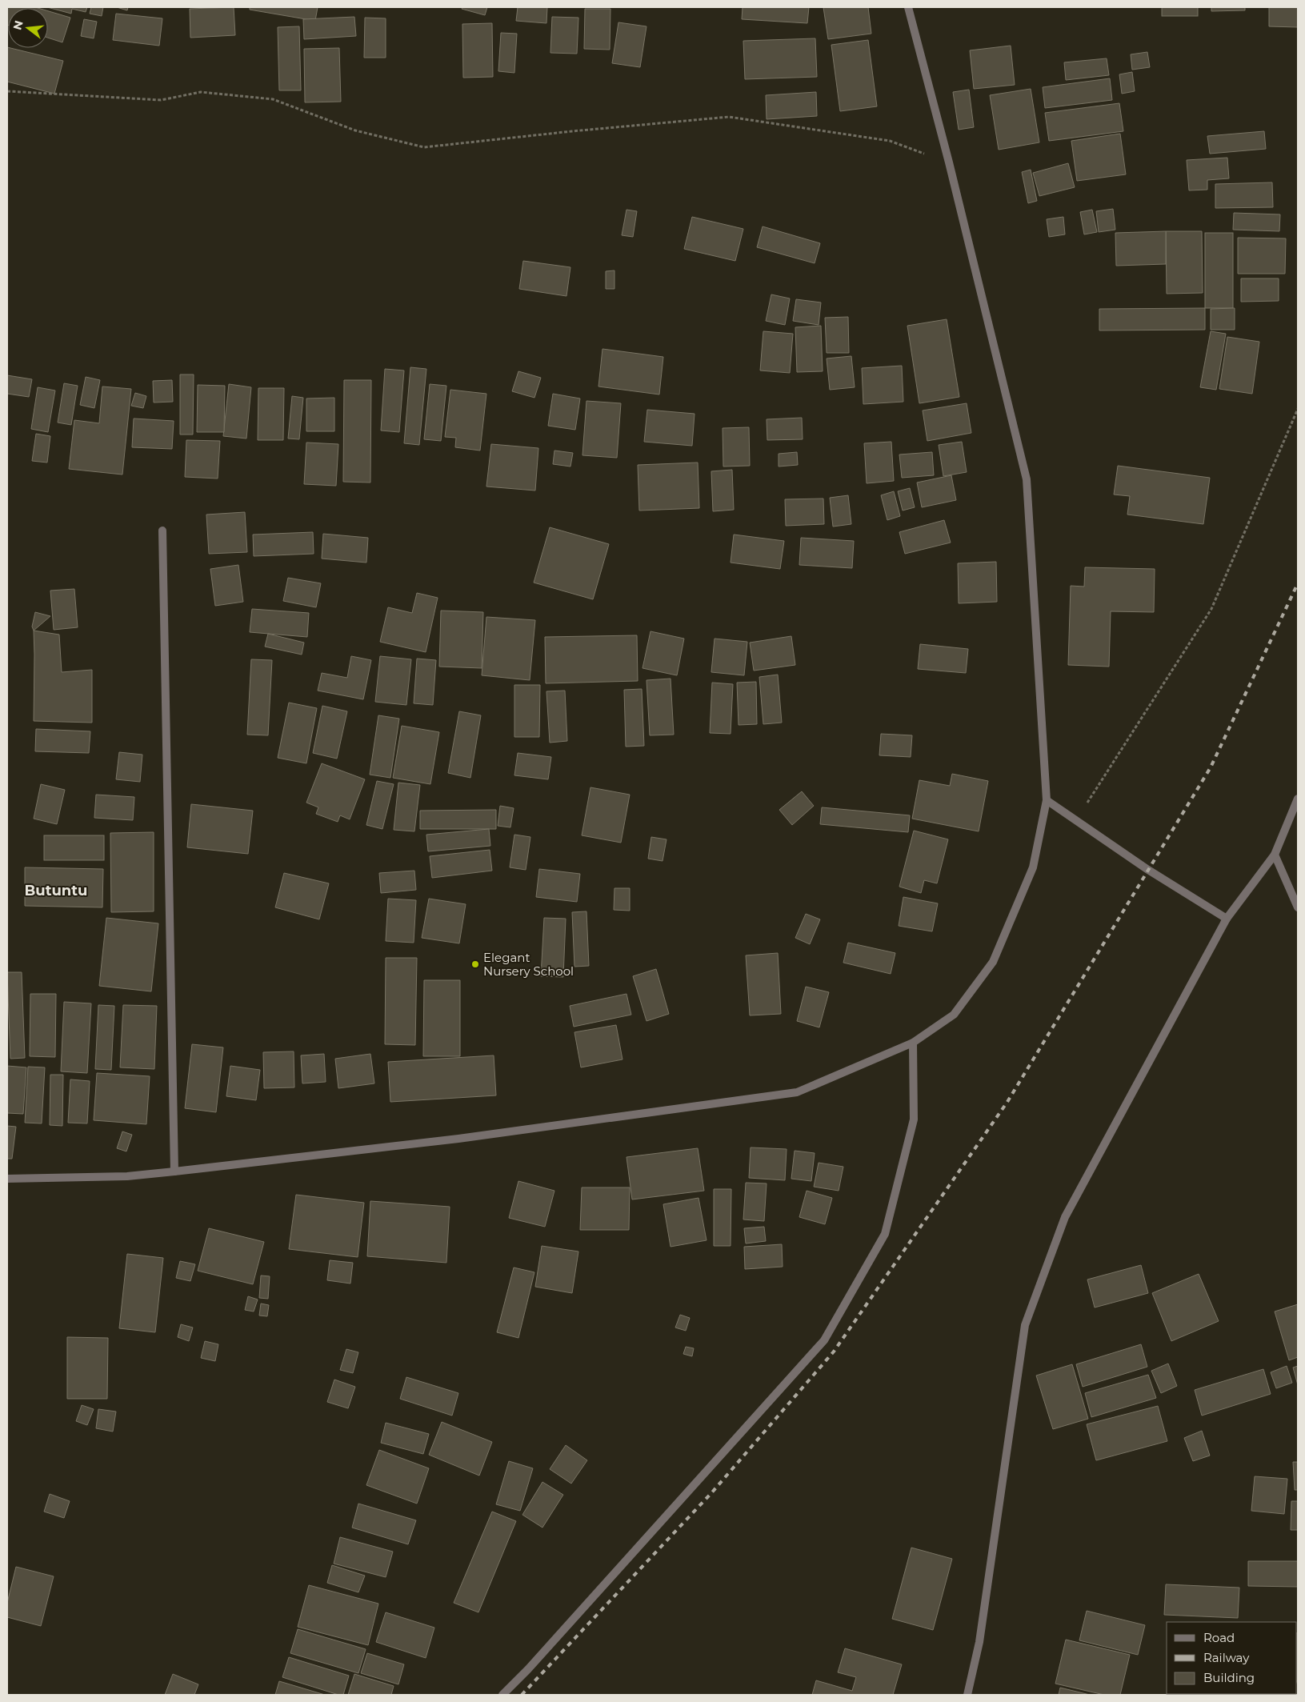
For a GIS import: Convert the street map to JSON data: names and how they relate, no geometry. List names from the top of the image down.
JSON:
{
  "districts": ["Butuntu"],
  "places": ["Elegant Nursery School"],
  "legend": ["Road", "Railway", "Building"],
  "north": "left"
}
